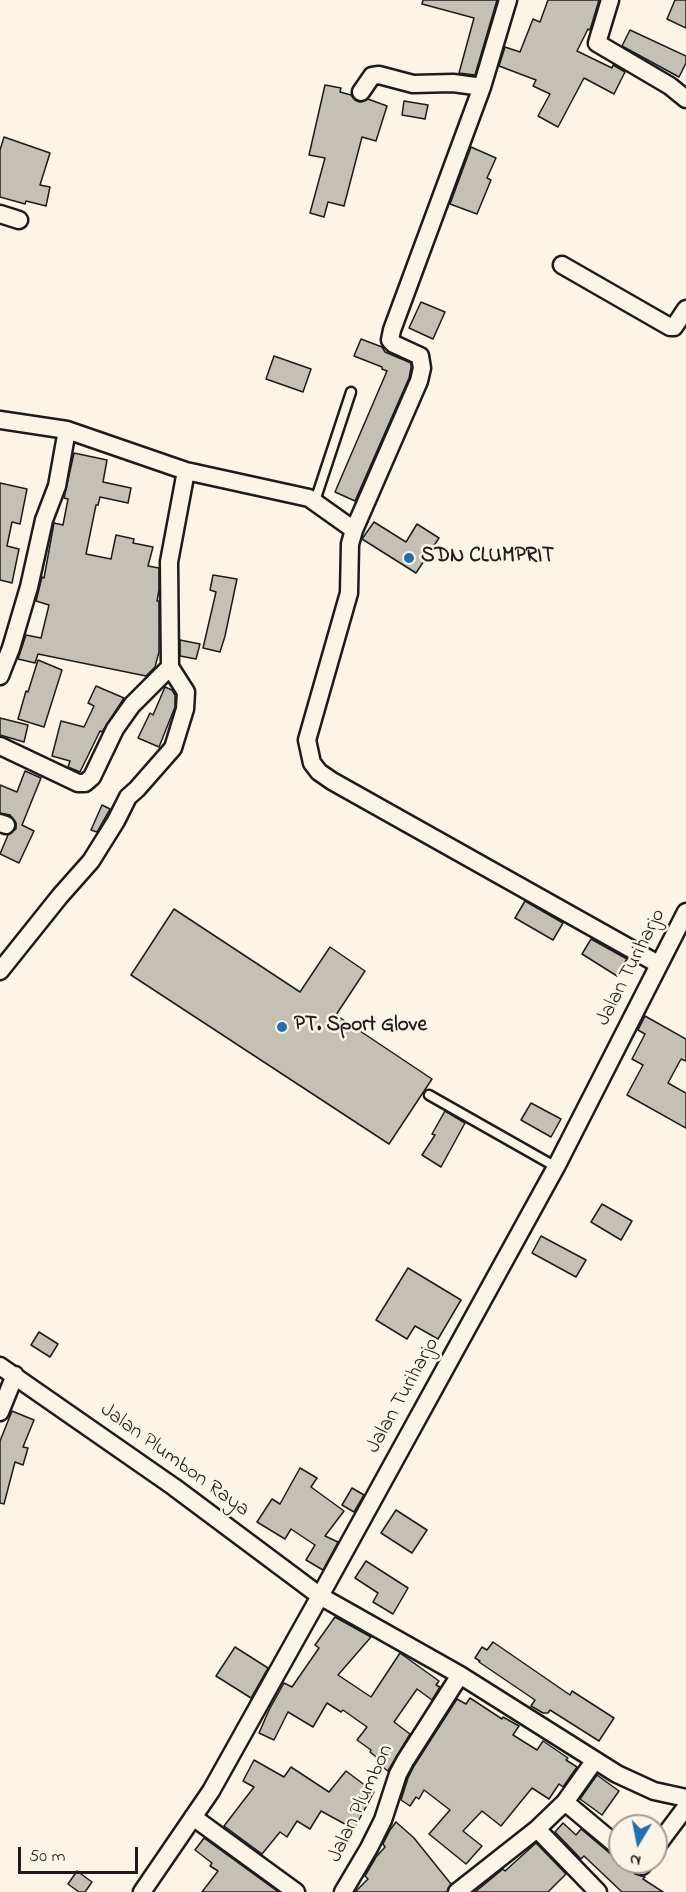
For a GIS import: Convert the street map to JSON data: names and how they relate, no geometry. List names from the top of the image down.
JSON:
{
  "streets": {
    "street": ["Jalan Turiharjo", "Jalan Plumbon Raya", "Jalan Plumbon"]
  },
  "crossings": [
    ["Jalan Turiharjo", "Jalan Plumbon Raya"],
    ["Jalan Plumbon Raya", "Jalan Plumbon"]
  ],
  "places": ["SDN CLUMPRIT", "PT. Sport Glove"],
  "scale_bar": "50 m",
  "north": "bottom"
}
